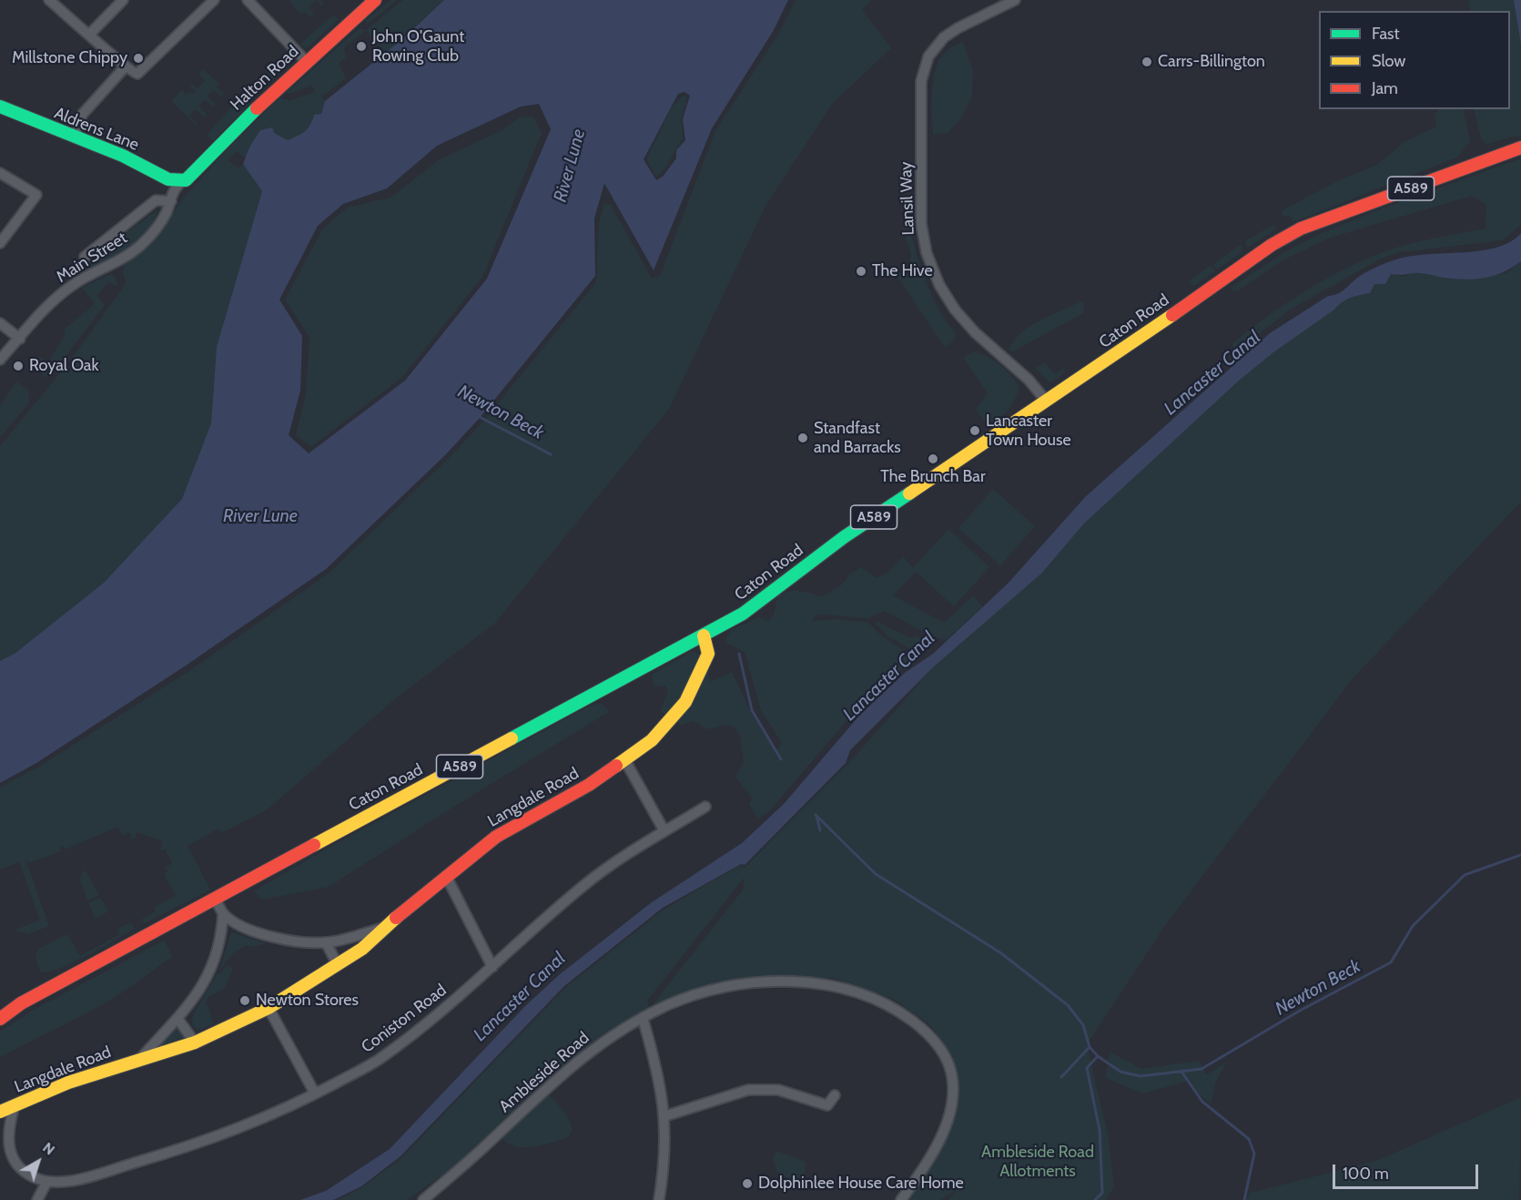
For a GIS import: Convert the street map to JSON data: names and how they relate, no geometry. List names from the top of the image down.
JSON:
{
  "streets": {
    "main road": [
      "Halton Road",
      "Aldrens Lane",
      "A589",
      "Caton Road",
      "Langdale Road"
    ],
    "street": [
      "Lansil Way",
      "Main Street",
      "Coniston Road",
      "Ambleside Road"
    ]
  },
  "crossings": [
    ["Halton Road", "Aldrens Lane"],
    ["Halton Road", "Main Street"],
    ["Aldrens Lane", "Main Street"],
    ["Lansil Way", "Caton Road"],
    ["Caton Road", "Langdale Road"]
  ],
  "water": ["River Lune", "Lancaster Canal", "Newton Beck"],
  "parks": ["Ambleside Road Allotments"],
  "places": [
    "John O'Gaunt Rowing Club",
    "Millstone Chippy",
    "Carrs-Billington",
    "The Hive",
    "Royal Oak",
    "Lancaster Town House",
    "Standfast and Barracks",
    "The Brunch Bar",
    "Newton Stores",
    "Dolphinlee House Care Home"
  ],
  "legend": ["Fast", "Slow", "Jam"],
  "scale_bar": "100 m",
  "north": "top right"
}
